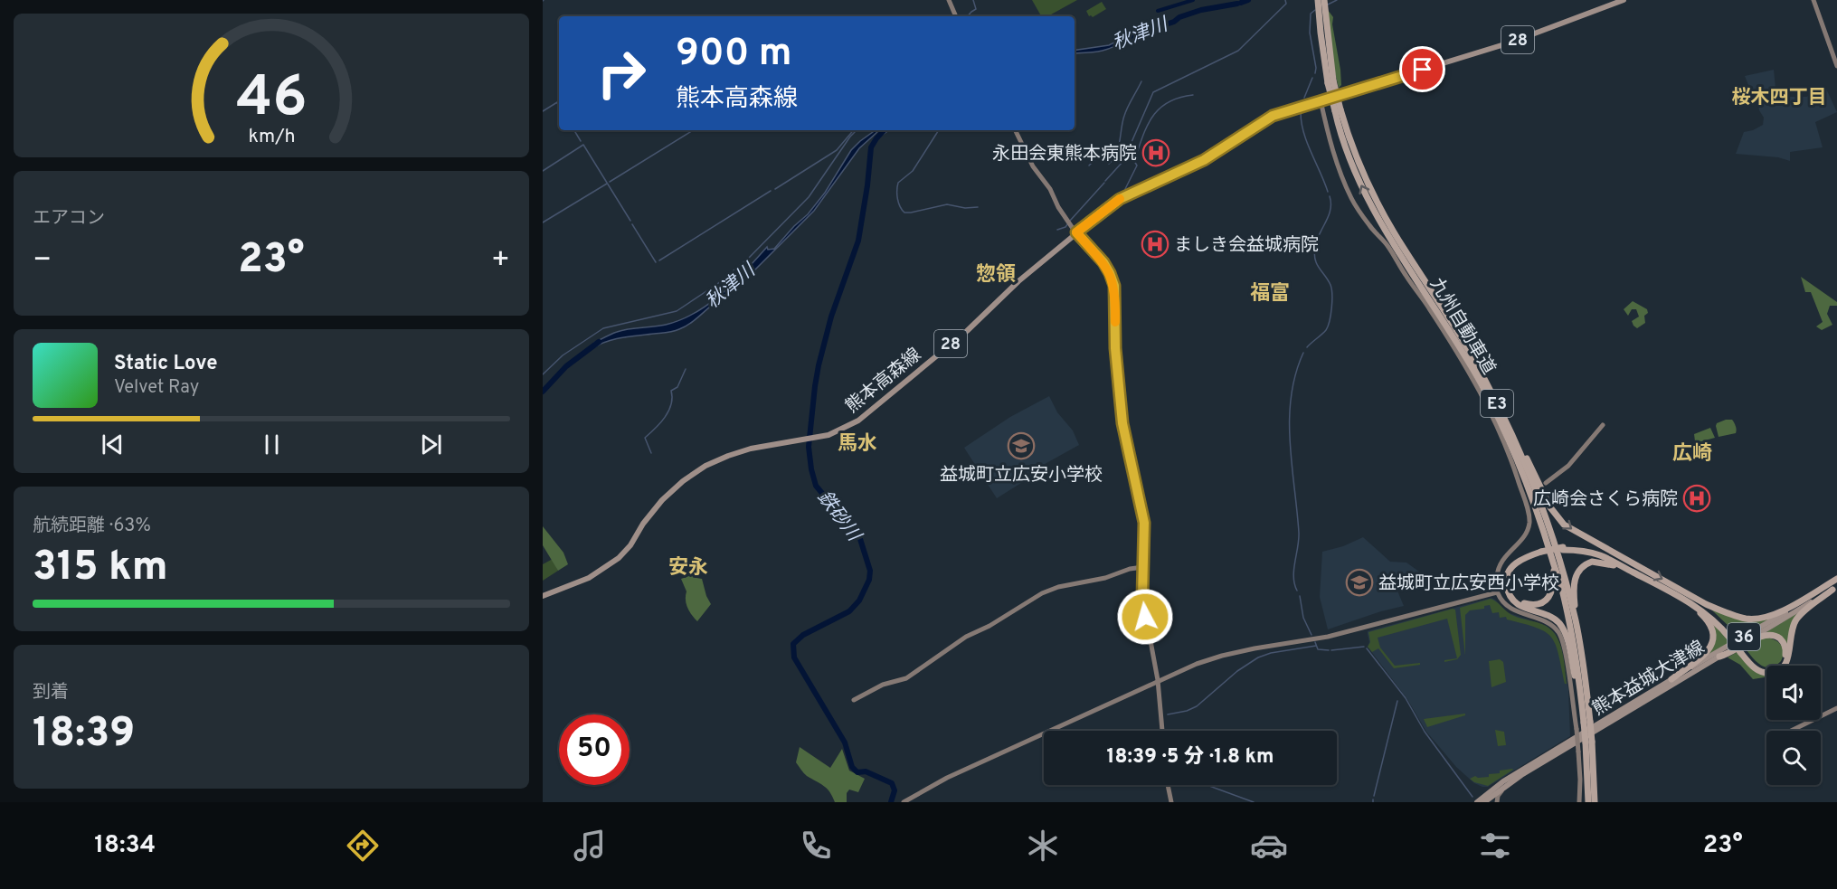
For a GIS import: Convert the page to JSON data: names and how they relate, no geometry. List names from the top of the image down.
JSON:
{
  "streets": {
    "highway": ["九州自動車道", "E3"],
    "main road": [
      "28",
      "熊本高森線",
      "36",
      "熊本益城大津線"
    ]
  },
  "districts": [
    "桜木四丁目",
    "惣領",
    "福富",
    "馬水",
    "広崎",
    "安永"
  ],
  "water": ["秋津川", "鉄砂川"],
  "places": {
    "hospital": ["永田会東熊本病院", "ましき会益城病院", "広崎会さくら病院"],
    "school or university": ["益城町立広安小学校", "益城町立広安西小学校"]
  },
  "page": {
    "turn": ["900 m", "熊本高森線"],
    "tile": [
      "エアコン",
      ["航続距離 · 63%", "315 km"],
      ["到着", "18:39"]
    ],
    "heat": ["−", "23°", "+"],
    "song": ["Static Love", "Velvet Ray"],
    "limit": "50",
    "trip": "18:39 · 5 分 · 1.8 km",
    "tabs": ["18:34", "23°"],
    "gauge": ["46", "km/h"]
  }
}
